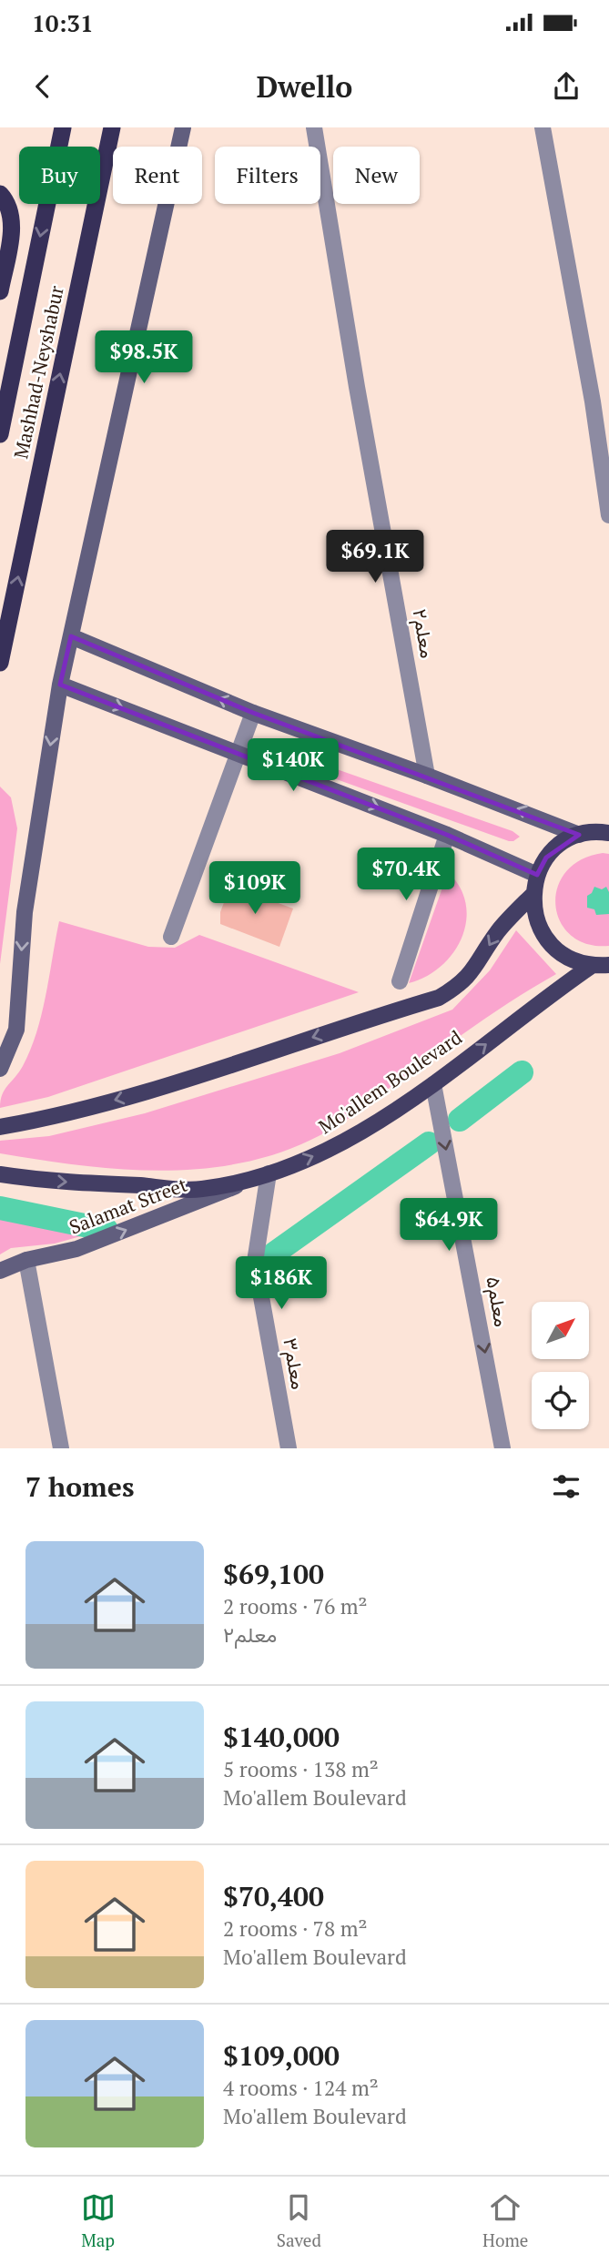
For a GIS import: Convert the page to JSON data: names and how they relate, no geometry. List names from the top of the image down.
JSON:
{
  "streets": {
    "highway": ["Mashhad-Neyshabur"],
    "main road": ["Mo'allem Boulevard", "Salamat Street"],
    "street": ["معلم۲", "معلم۵", "معلم۳"]
  },
  "crossings": [
    ["Mo'allem Boulevard", "Salamat Street"],
    ["Mo'allem Boulevard", "معلم۵"],
    ["Mo'allem Boulevard", "معلم۳"],
    ["Salamat Street", "معلم۳"]
  ],
  "one_way": ["معلم۵"],
  "north": "top right",
  "page": {
    "status": "10:31",
    "header": "Dwello",
    "chip": [
      "Buy",
      "Rent",
      "Filters",
      "New"
    ],
    "price": [
      "$98.5K",
      "$69.1K",
      "$140K",
      "$70.4K",
      "$109K",
      "$64.9K",
      "$186K"
    ],
    "heading": "7 homes",
    "list": [
      {
        "name": "$69,100",
        "note": "2 rooms · 76 m² · معلم۲"
      },
      {
        "name": "$140,000",
        "note": "5 rooms · 138 m² · Mo'allem Boulevard"
      },
      {
        "name": "$70,400",
        "note": "2 rooms · 78 m² · Mo'allem Boulevard"
      },
      {
        "name": "$109,000",
        "note": "4 rooms · 124 m² · Mo'allem Boulevard"
      }
    ],
    "tabs": ["Map", "Saved", "Home"]
  }
}
